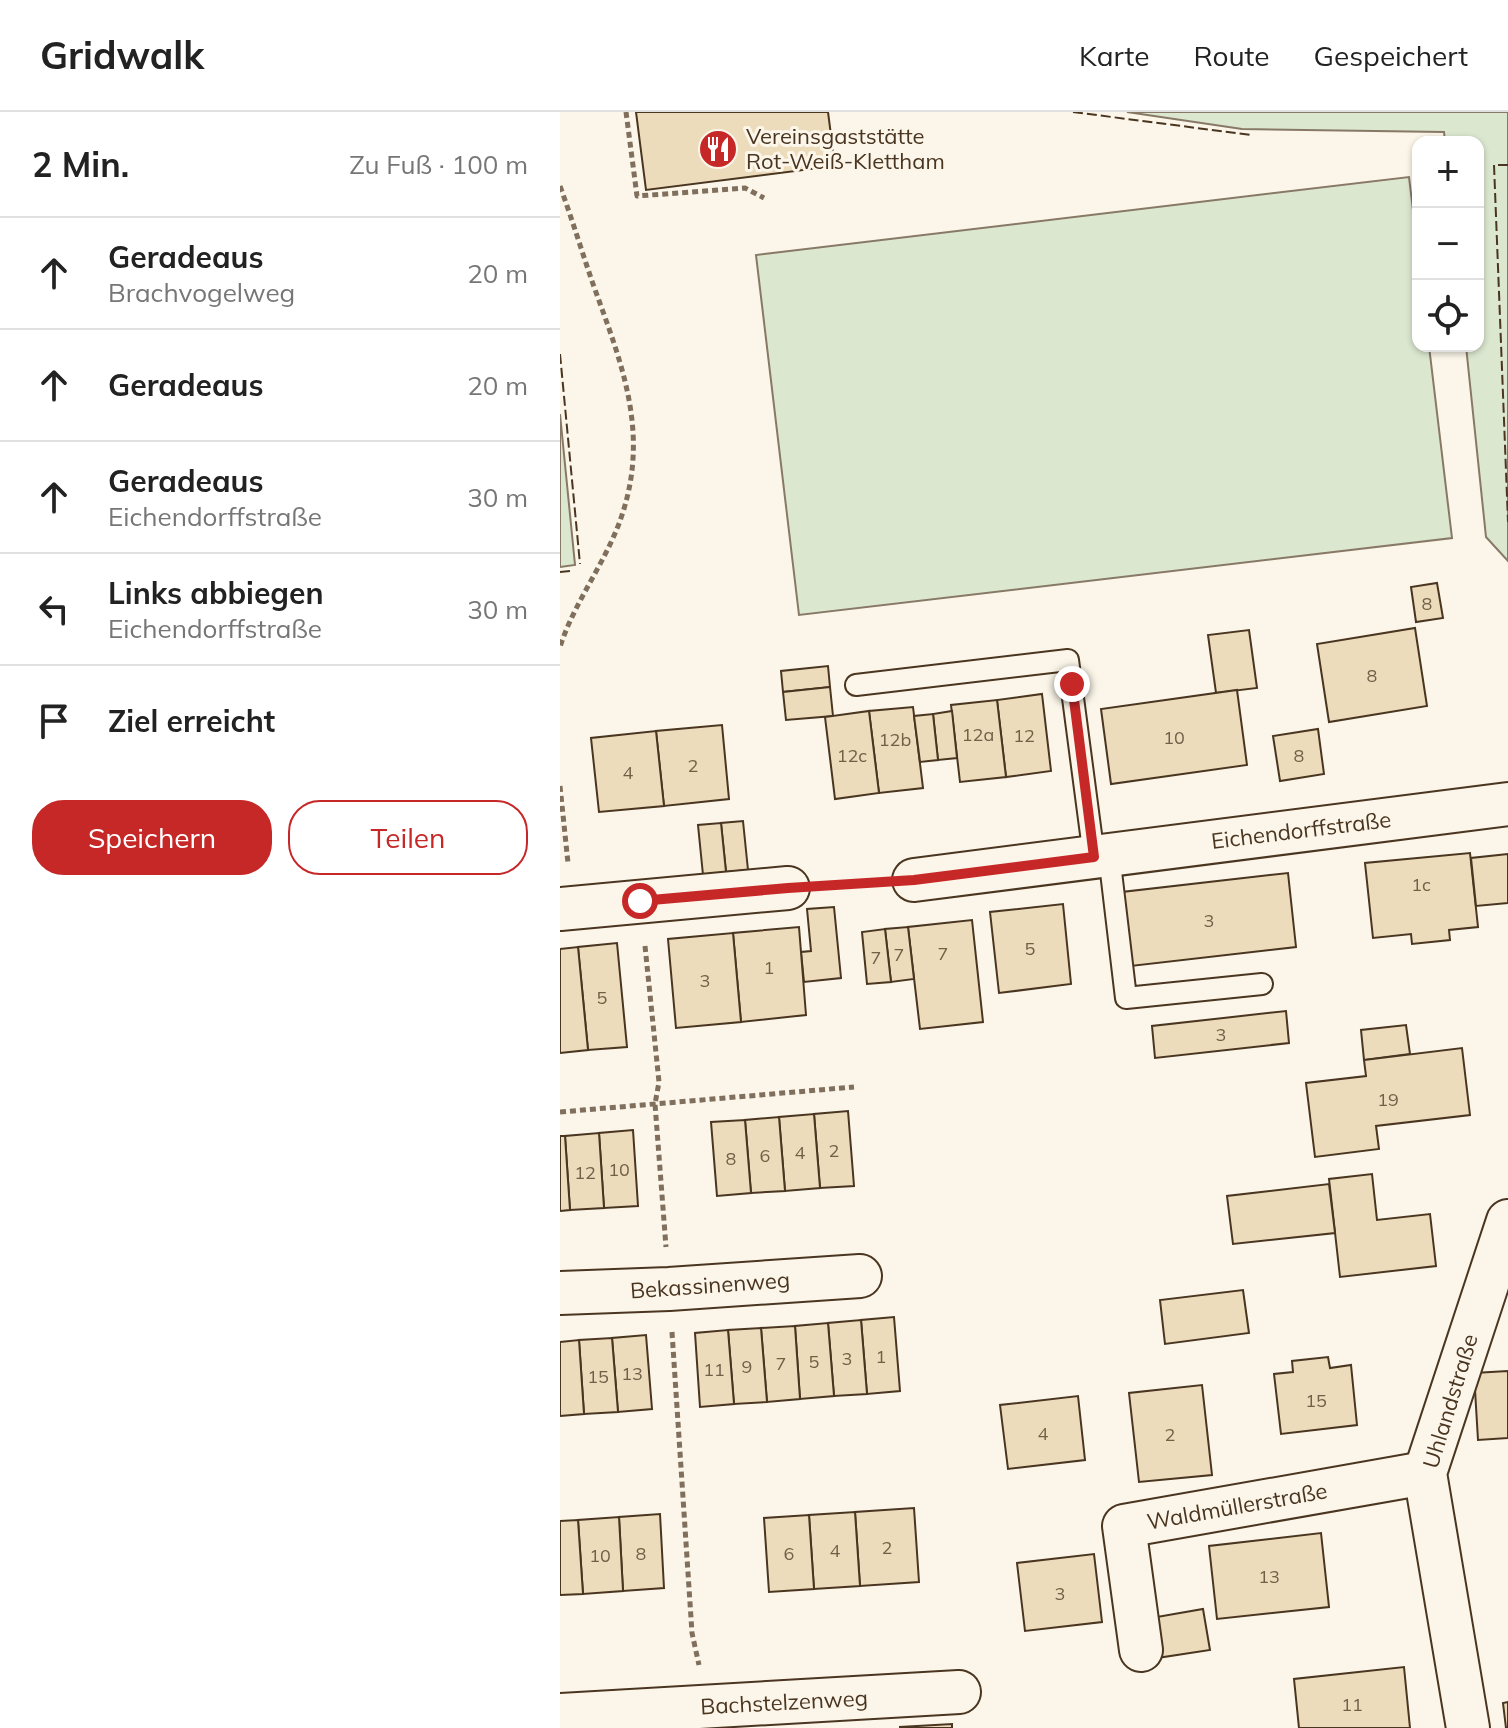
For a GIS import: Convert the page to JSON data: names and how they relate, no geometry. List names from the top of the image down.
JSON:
{
  "streets": {
    "street": [
      "Eichendorffstraße",
      "Bekassinenweg",
      "Uhlandstraße",
      "Waldmüllerstraße",
      "Bachstelzenweg"
    ]
  },
  "crossings": [
    ["Uhlandstraße", "Waldmüllerstraße"]
  ],
  "places": {
    "restaurant": ["Vereinsgaststätte Rot-Weiß-Klettham"]
  },
  "house_numbers": [
    "8",
    "8",
    "12a",
    "12",
    "10",
    "12b",
    "12c",
    "8",
    "2",
    "4",
    "1c",
    "3",
    "5",
    "7",
    "7",
    "7",
    "1",
    "3",
    "5",
    "3",
    "19",
    "2",
    "4",
    "6",
    "8",
    "10",
    "12",
    "1",
    "3",
    "5",
    "7",
    "9",
    "11",
    "13",
    "15",
    "15",
    "4",
    "2",
    "2",
    "4",
    "8",
    "6",
    "10",
    "13",
    "3",
    "11"
  ],
  "page": {
    "header": "Gridwalk",
    "nav": ["Karte", "Route", "Gespeichert"],
    "heading": ["2 Min.", "Zu Fuß · 100 m"],
    "map_buttons": ["+", "−"],
    "list": [
      ["Geradeaus", "Brachvogelweg", "20 m"],
      ["Geradeaus", "20 m"],
      ["Geradeaus", "Eichendorffstraße", "30 m"],
      ["Links abbiegen", "Eichendorffstraße", "30 m"],
      "Ziel erreicht"
    ],
    "buttons": ["Speichern", "Teilen"]
  }
}
